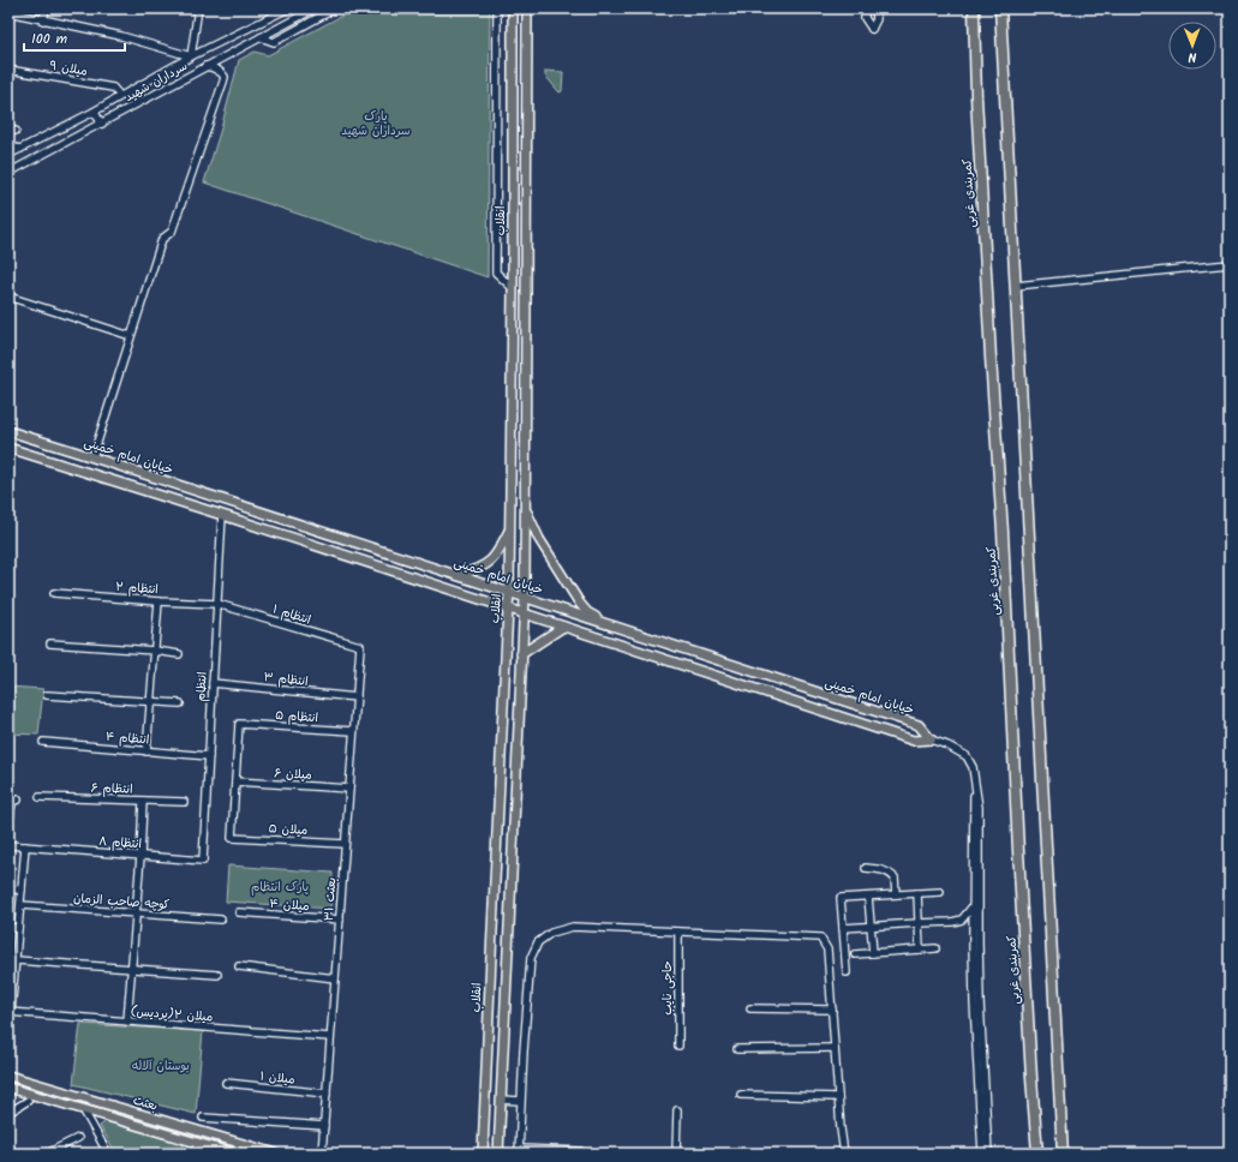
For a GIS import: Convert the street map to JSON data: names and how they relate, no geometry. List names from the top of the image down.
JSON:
{
  "streets": {
    "highway": ["کمربندی غربی"],
    "main road": ["انقلاب", "خیابان امام خمینی", "بعثت"],
    "street": [
      "میلان ۹",
      "سرداران شهید",
      "انتظام ۲",
      "انتظام ۱",
      "انتظام ۳",
      "انتظام",
      "انتظام ۵",
      "انتظام ۴",
      "میلان ۶",
      "انتظام ۶",
      "میلان ۵",
      "انتظام ۸",
      "بعثت ۳۱",
      "کوچه صاحب الزمان",
      "میلان ۴",
      "حاجی نایب",
      "میلان ۲(پردیس)",
      "میلان ۱"
    ]
  },
  "crossings": [
    ["میلان ۹", "سرداران شهید"],
    ["انقلاب", "خیابان امام خمینی"],
    ["انتظام ۲", "انتظام ۱"],
    ["انتظام ۲", "انتظام"],
    ["انتظام ۱", "انتظام"],
    ["انتظام ۱", "بعثت ۳۱"],
    ["انتظام ۳", "انتظام"],
    ["انتظام ۳", "بعثت ۳۱"],
    ["انتظام", "انتظام ۴"],
    ["انتظام", "انتظام ۸"],
    ["انتظام ۵", "میلان ۶"],
    ["انتظام ۵", "میلان ۵"],
    ["انتظام ۵", "بعثت ۳۱"],
    ["میلان ۶", "میلان ۵"],
    ["میلان ۶", "بعثت ۳۱"],
    ["میلان ۵", "بعثت ۳۱"],
    ["بعثت ۳۱", "میلان ۴"],
    ["بعثت ۳۱", "میلان ۲(پردیس)"],
    ["بعثت ۳۱", "میلان ۱"]
  ],
  "parks": ["پارک سرداران شهید", "پارک انتظام", "بوستان آلاله"],
  "scale_bar": "100 m",
  "north": "bottom"
}
